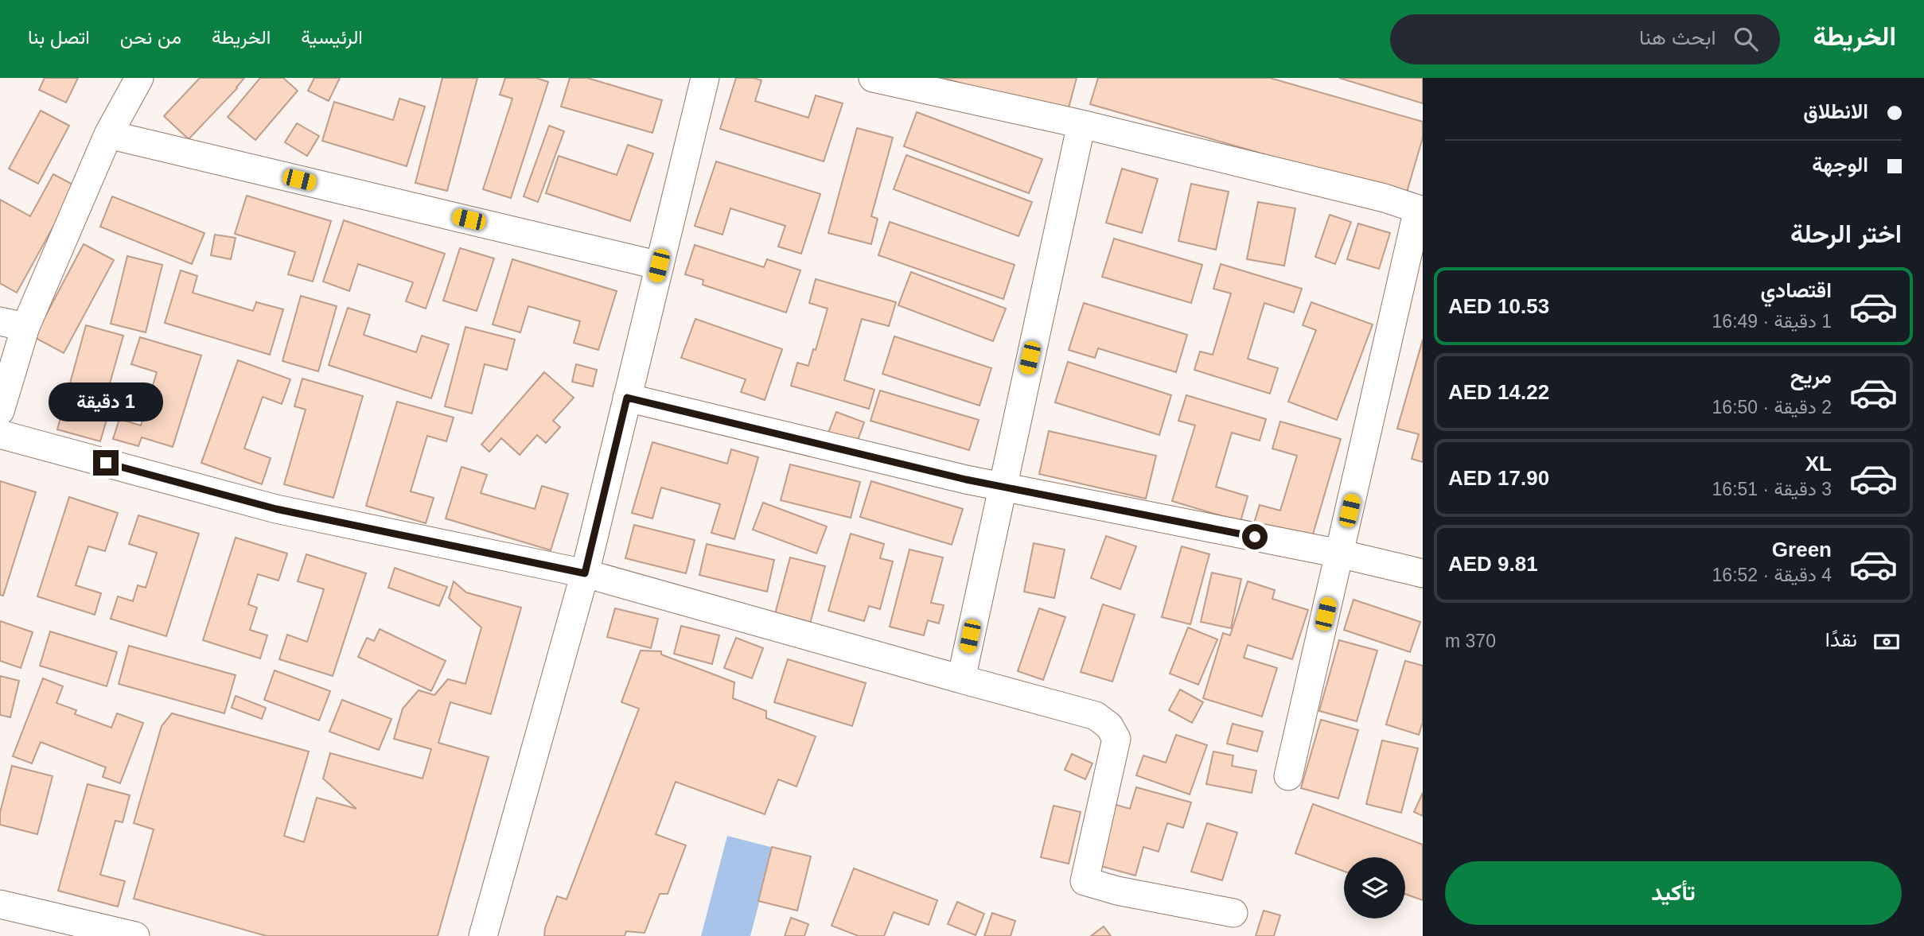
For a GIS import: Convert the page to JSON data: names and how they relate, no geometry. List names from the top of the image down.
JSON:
{
  "page": {
    "header": "الخريطة",
    "search": "ابحث هنا",
    "nav": [
      "الرئيسية",
      "الخريطة",
      "من نحن",
      "اتصل بنا"
    ],
    "banner": ["الانطلاق", "الوجهة"],
    "heading": "اختر الرحلة",
    "list": [
      {
        "name": "اقتصادي",
        "note": "1 دقيقة · 16:49",
        "value": "AED 10.53"
      },
      {
        "name": "مريح",
        "note": "2 دقيقة · 16:50",
        "value": "AED 14.22"
      },
      {
        "name": "XL",
        "note": "3 دقيقة · 16:51",
        "value": "AED 17.90"
      },
      {
        "name": "Green",
        "note": "4 دقيقة · 16:52",
        "value": "AED 9.81"
      }
    ],
    "bubble": "1 دقيقة",
    "pay": ["نقدًا", "370 m"],
    "buttons": "تأكيد"
  }
}
